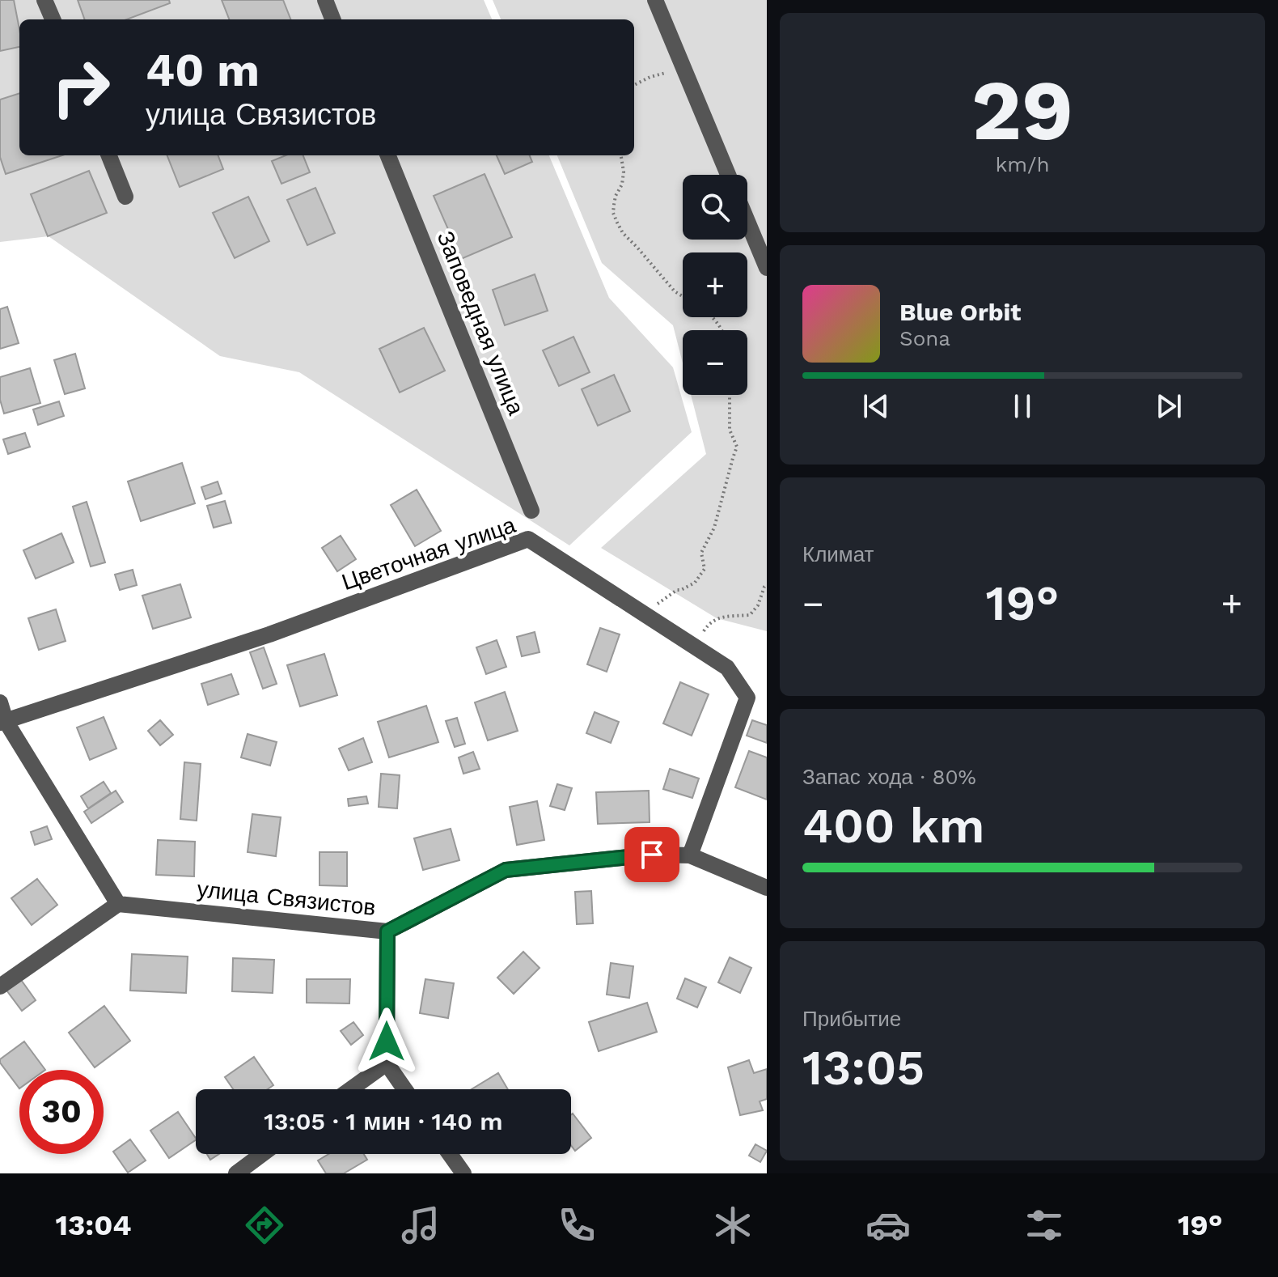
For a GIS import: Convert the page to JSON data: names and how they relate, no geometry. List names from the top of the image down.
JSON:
{
  "streets": {
    "street": ["Заповедная улица", "Цветочная улица", "улица Связистов"]
  },
  "crossings": [
    ["Цветочная улица", "улица Связистов"]
  ],
  "page": {
    "tile": [
      ["29", "km/h"],
      "Климат",
      ["Запас хода · 80%", "400 km"],
      ["Прибытие", "13:05"]
    ],
    "turn": ["40 m", "улица Связистов"],
    "map_buttons": ["+", "−"],
    "song": ["Blue Orbit", "Sona"],
    "heat": ["−", "19°", "+"],
    "limit": "30",
    "trip": "13:05 · 1 мин · 140 m",
    "tabs": ["13:04", "19°"]
  }
}
